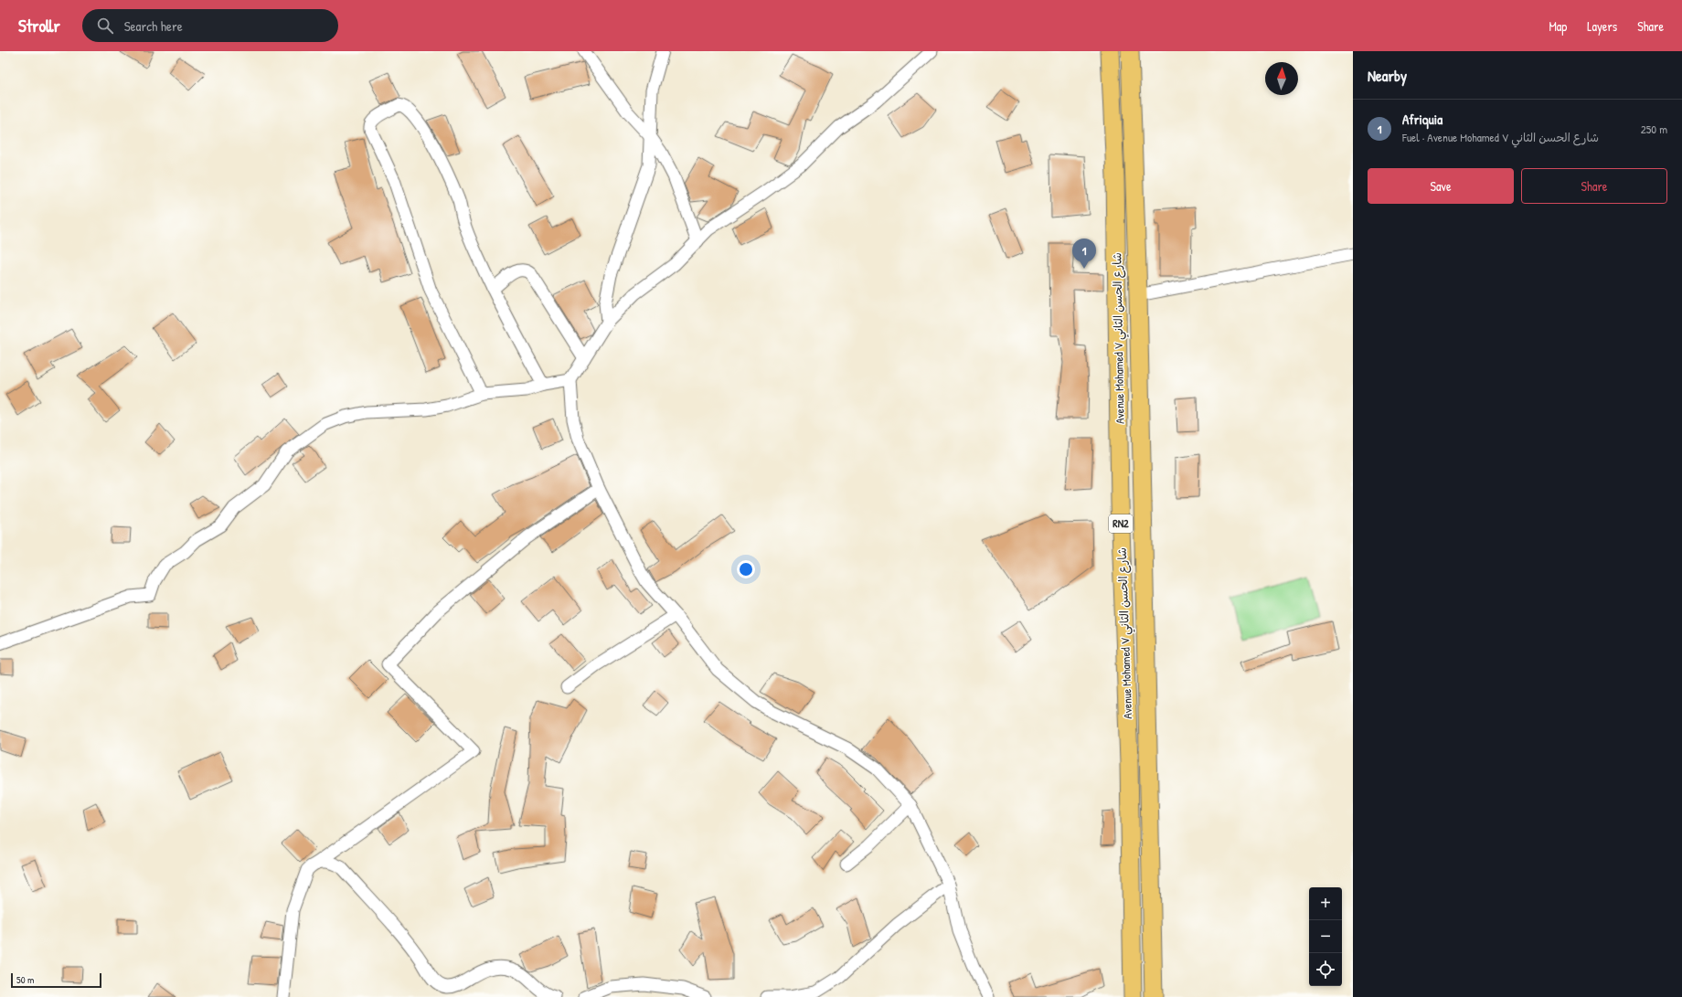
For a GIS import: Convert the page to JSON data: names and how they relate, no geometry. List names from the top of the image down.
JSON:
{
  "streets": {
    "highway": ["Avenue Mohamed V شارع الحسن الثاني", "RN2"]
  },
  "scale_bar": "50 m",
  "north": "top",
  "page": {
    "header": "Strollr",
    "search": "Search here",
    "nav": ["Map", "Layers", "Share"],
    "heading": "Nearby",
    "list": [
      {
        "mark": "1",
        "name": "Afriquia",
        "note": "Fuel · Avenue Mohamed V شارع الحسن الثاني",
        "value": "250 m"
      }
    ],
    "buttons": ["Save", "Share"],
    "pins": "1",
    "map_buttons": ["+", "−"],
    "scale": "50 m"
  }
}
